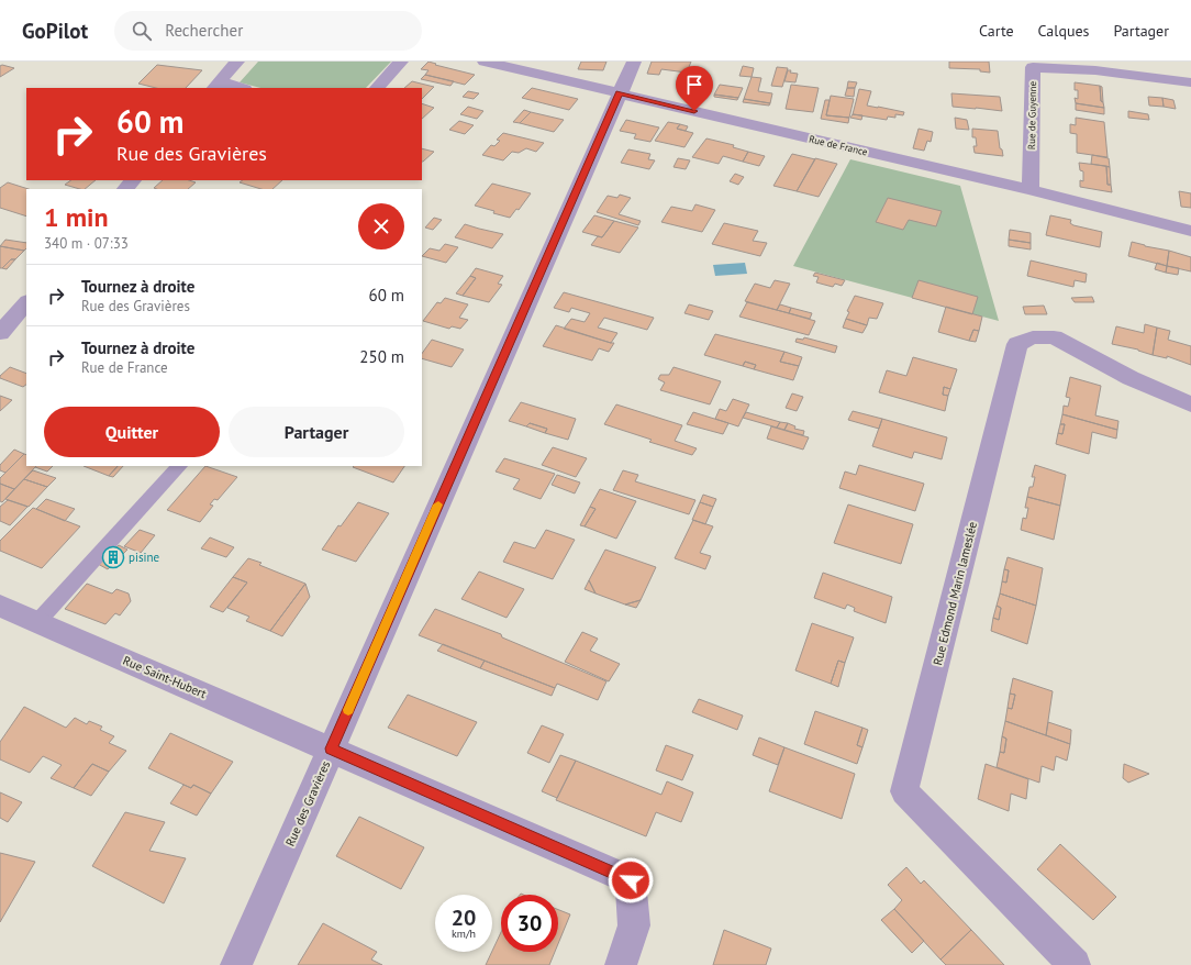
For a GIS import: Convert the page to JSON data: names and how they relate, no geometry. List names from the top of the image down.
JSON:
{
  "streets": {
    "street": [
      "Rue de Guyenne",
      "Rue de France",
      "Rue Edmond Marin lameslée",
      "Rue Saint-Hubert",
      "Rue des Gravières"
    ]
  },
  "crossings": [
    ["Rue de Guyenne", "Rue de France"],
    ["Rue de France", "Rue des Gravières"],
    ["Rue Saint-Hubert", "Rue des Gravières"]
  ],
  "places": {
    "building": ["pisine"]
  },
  "page": {
    "header": "GoPilot",
    "search": "Rechercher",
    "nav": ["Carte", "Calques", "Partager"],
    "turn": ["60 m", "Rue des Gravières"],
    "heading": ["1 min", "340 m · 07:33"],
    "list": [
      {
        "name": "Tournez à droite",
        "note": "Rue des Gravières",
        "value": "60 m"
      },
      {
        "name": "Tournez à droite",
        "note": "Rue de France",
        "value": "250 m"
      }
    ],
    "buttons": ["Quitter", "Partager"],
    "speed": "20 km/h",
    "limit": "30"
  }
}
